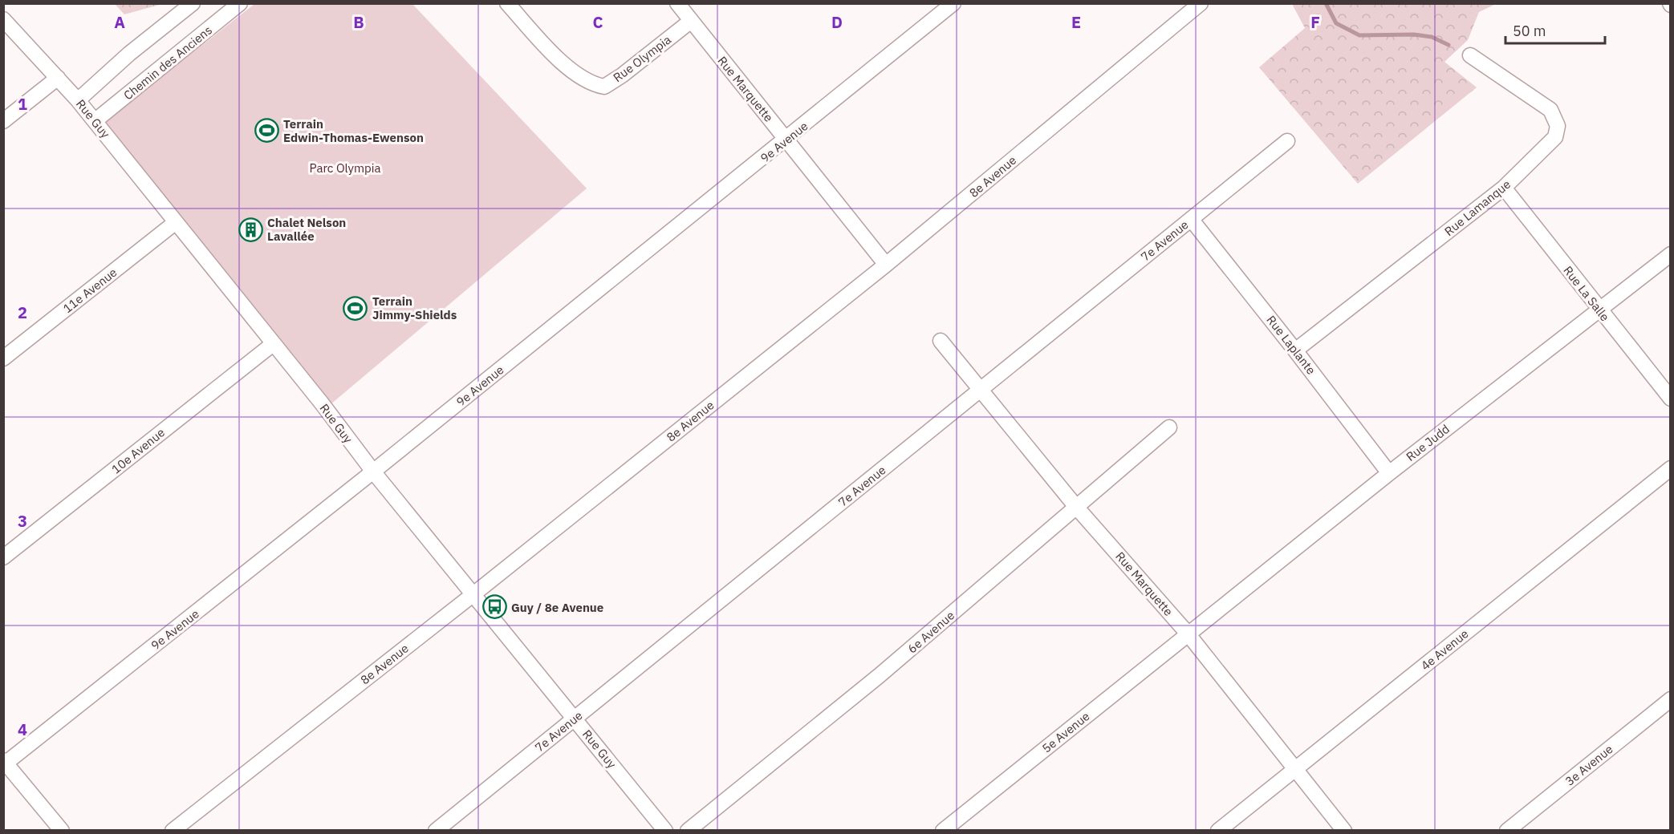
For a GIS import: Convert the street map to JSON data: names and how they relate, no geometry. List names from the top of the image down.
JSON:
{
  "streets": {
    "street": [
      "Rue Olympia",
      "Chemin des Anciens",
      "Rue Marquette",
      "Rue Guy",
      "9e Avenue",
      "8e Avenue",
      "Rue Lamanque",
      "7e Avenue",
      "11e Avenue",
      "Rue La Salle",
      "Rue Laplante",
      "Rue Judd",
      "10e Avenue",
      "6e Avenue",
      "4e Avenue",
      "5e Avenue",
      "3e Avenue"
    ]
  },
  "crossings": [
    ["Rue Olympia", "Rue Marquette"],
    ["Chemin des Anciens", "Rue Guy"],
    ["Rue Marquette", "9e Avenue"],
    ["Rue Marquette", "8e Avenue"],
    ["Rue Marquette", "7e Avenue"],
    ["Rue Marquette", "Rue Judd"],
    ["Rue Marquette", "6e Avenue"],
    ["Rue Marquette", "4e Avenue"],
    ["Rue Marquette", "5e Avenue"],
    ["Rue Guy", "9e Avenue"],
    ["Rue Guy", "8e Avenue"],
    ["Rue Guy", "7e Avenue"],
    ["Rue Guy", "11e Avenue"],
    ["Rue Guy", "10e Avenue"],
    ["Rue Lamanque", "Rue La Salle"],
    ["Rue Lamanque", "Rue Laplante"],
    ["7e Avenue", "Rue Laplante"],
    ["Rue La Salle", "Rue Judd"],
    ["Rue Laplante", "Rue Judd"],
    ["Rue Judd", "5e Avenue"]
  ],
  "parks": ["Parc Olympia"],
  "places": {
    "sports": ["Terrain Edwin-Thomas-Ewenson", "Terrain Jimmy-Shields"],
    "building": ["Chalet Nelson Lavallée"],
    "bus stop": ["Guy / 8e Avenue"]
  },
  "scale_bar": "50 m",
  "grid": {
    "columns": [
      "A",
      "B",
      "C",
      "D",
      "E",
      "F"
    ],
    "rows": [
      "1",
      "2",
      "3",
      "4"
    ]
  }
}
